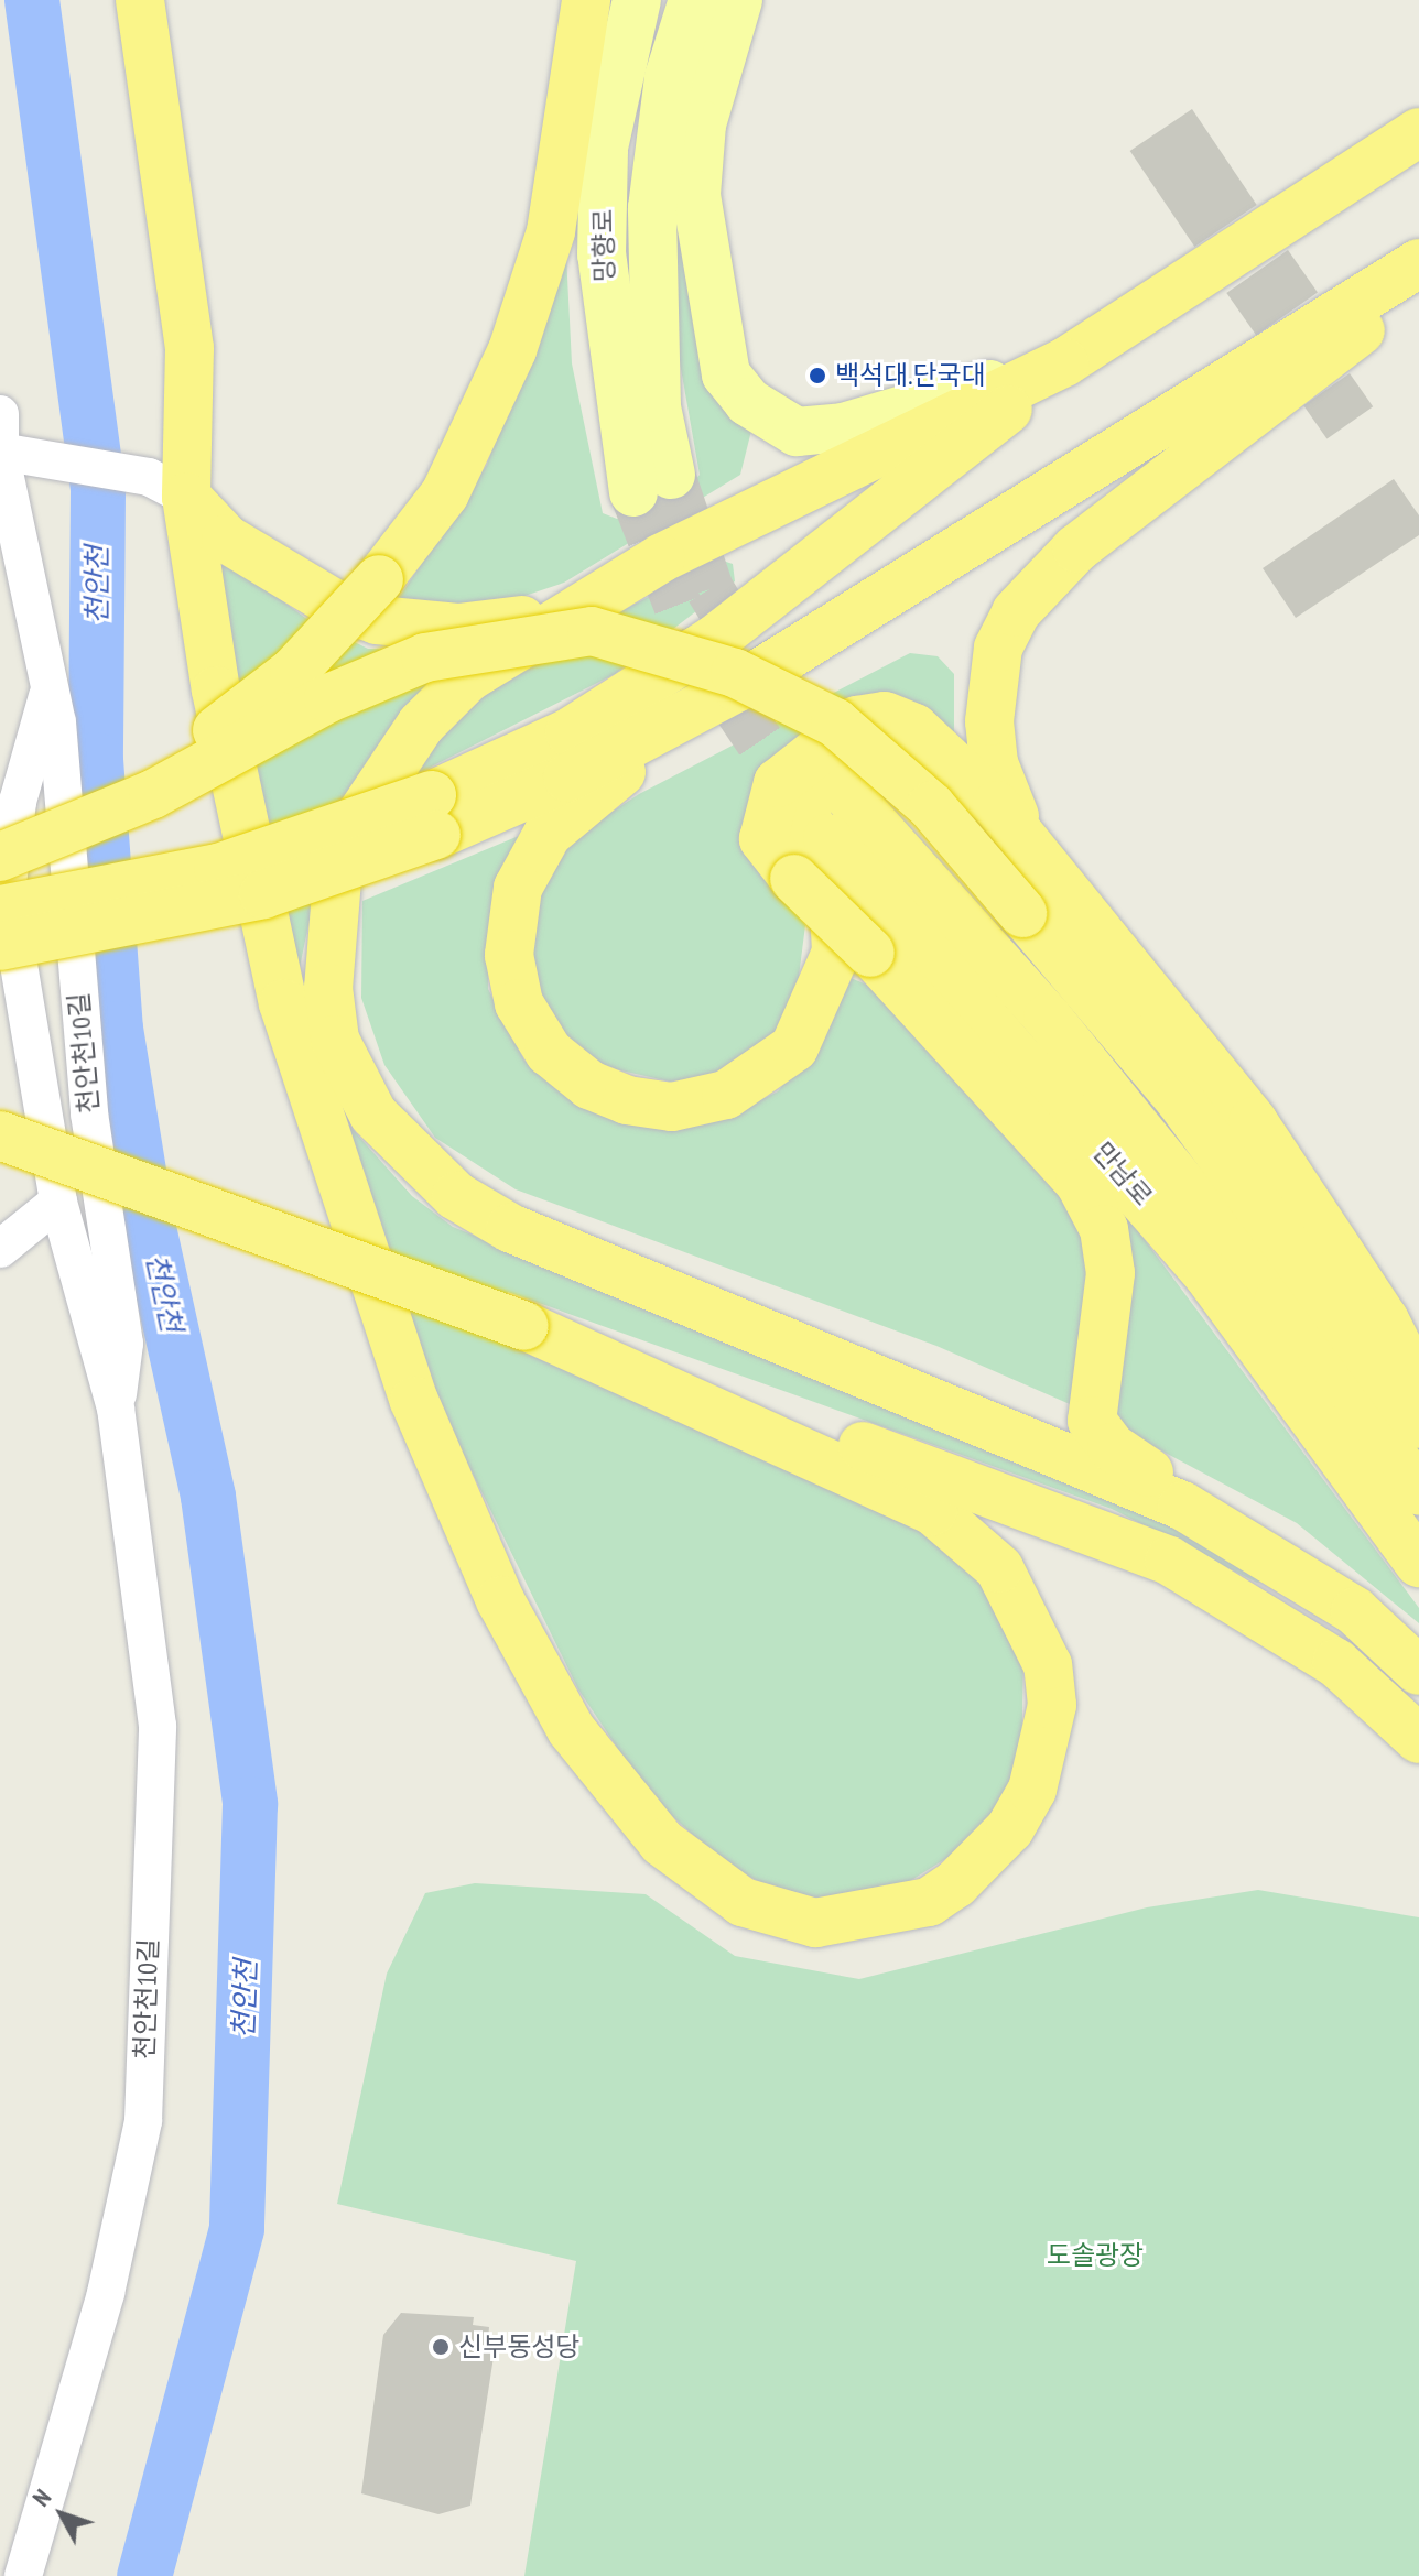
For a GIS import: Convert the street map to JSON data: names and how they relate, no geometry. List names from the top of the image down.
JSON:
{
  "streets": {
    "highway": ["만남로"],
    "main road": ["망향로"],
    "street": ["천안천10길"]
  },
  "water": ["천안천"],
  "parks": ["도솔광장"],
  "places": ["백석대.단국대", "신부동성당"],
  "north": "top left"
}
